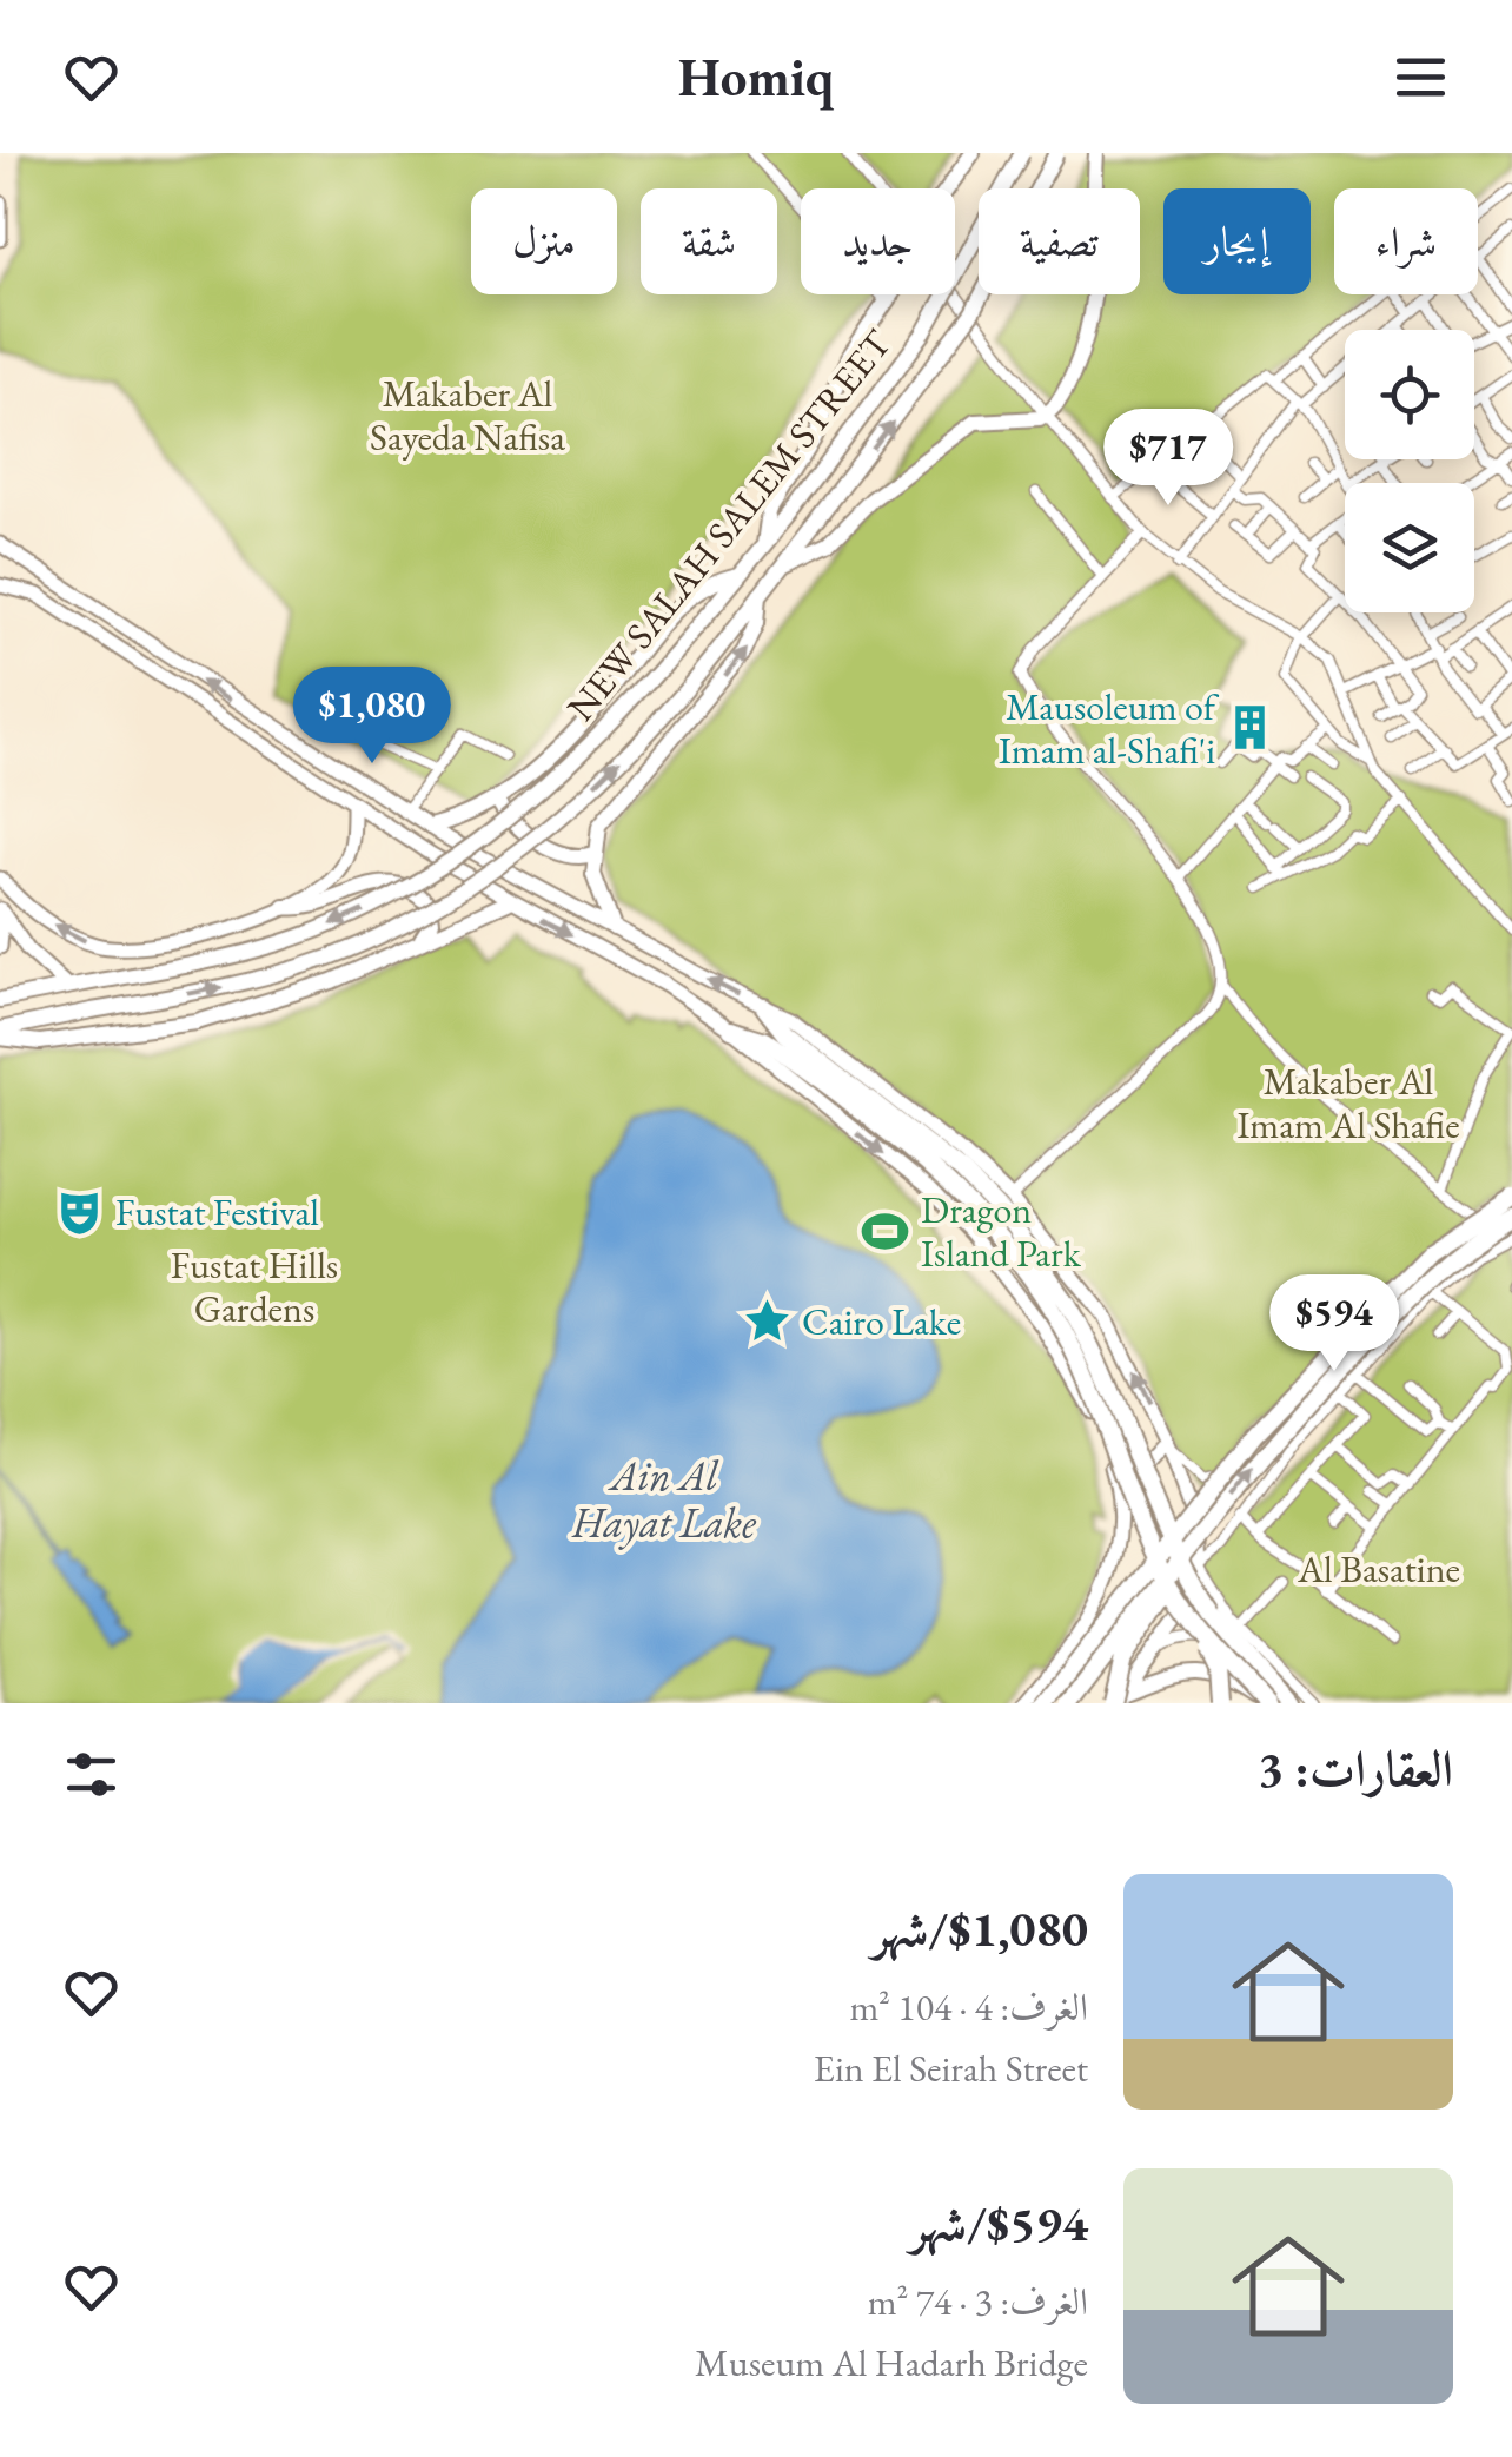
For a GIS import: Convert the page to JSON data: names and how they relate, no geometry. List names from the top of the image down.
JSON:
{
  "streets": {
    "highway": ["NEW SALAH SALEM STREET"]
  },
  "water": ["Ain Al Hayat Lake"],
  "parks": [
    "Makaber Al Sayeda Nafisa",
    "Makaber Al Imam Al Shafie",
    "Fustat Hills Gardens",
    "Al Basatine"
  ],
  "places": {
    "building": ["Mausoleum of Imam al-Shafi'i"],
    "theatre": ["Fustat Festival"],
    "sports": ["Dragon Island Park"],
    "place": ["Cairo Lake"]
  },
  "page": {
    "header": "Homiq",
    "chip": [
      "شراء",
      "إيجار",
      "تصفية",
      "جديد",
      "شقة",
      "منزل"
    ],
    "price": ["$717", "$1,080", "$594"],
    "heading": "العقارات: 3",
    "list": [
      {
        "name": "$1,080/شهر",
        "note": "الغرف: 4 · 104 m² · Ein El Seirah Street"
      },
      {
        "name": "$594/شهر",
        "note": "الغرف: 3 · 74 m² · Museum Al Hadarh Bridge"
      }
    ]
  }
}
